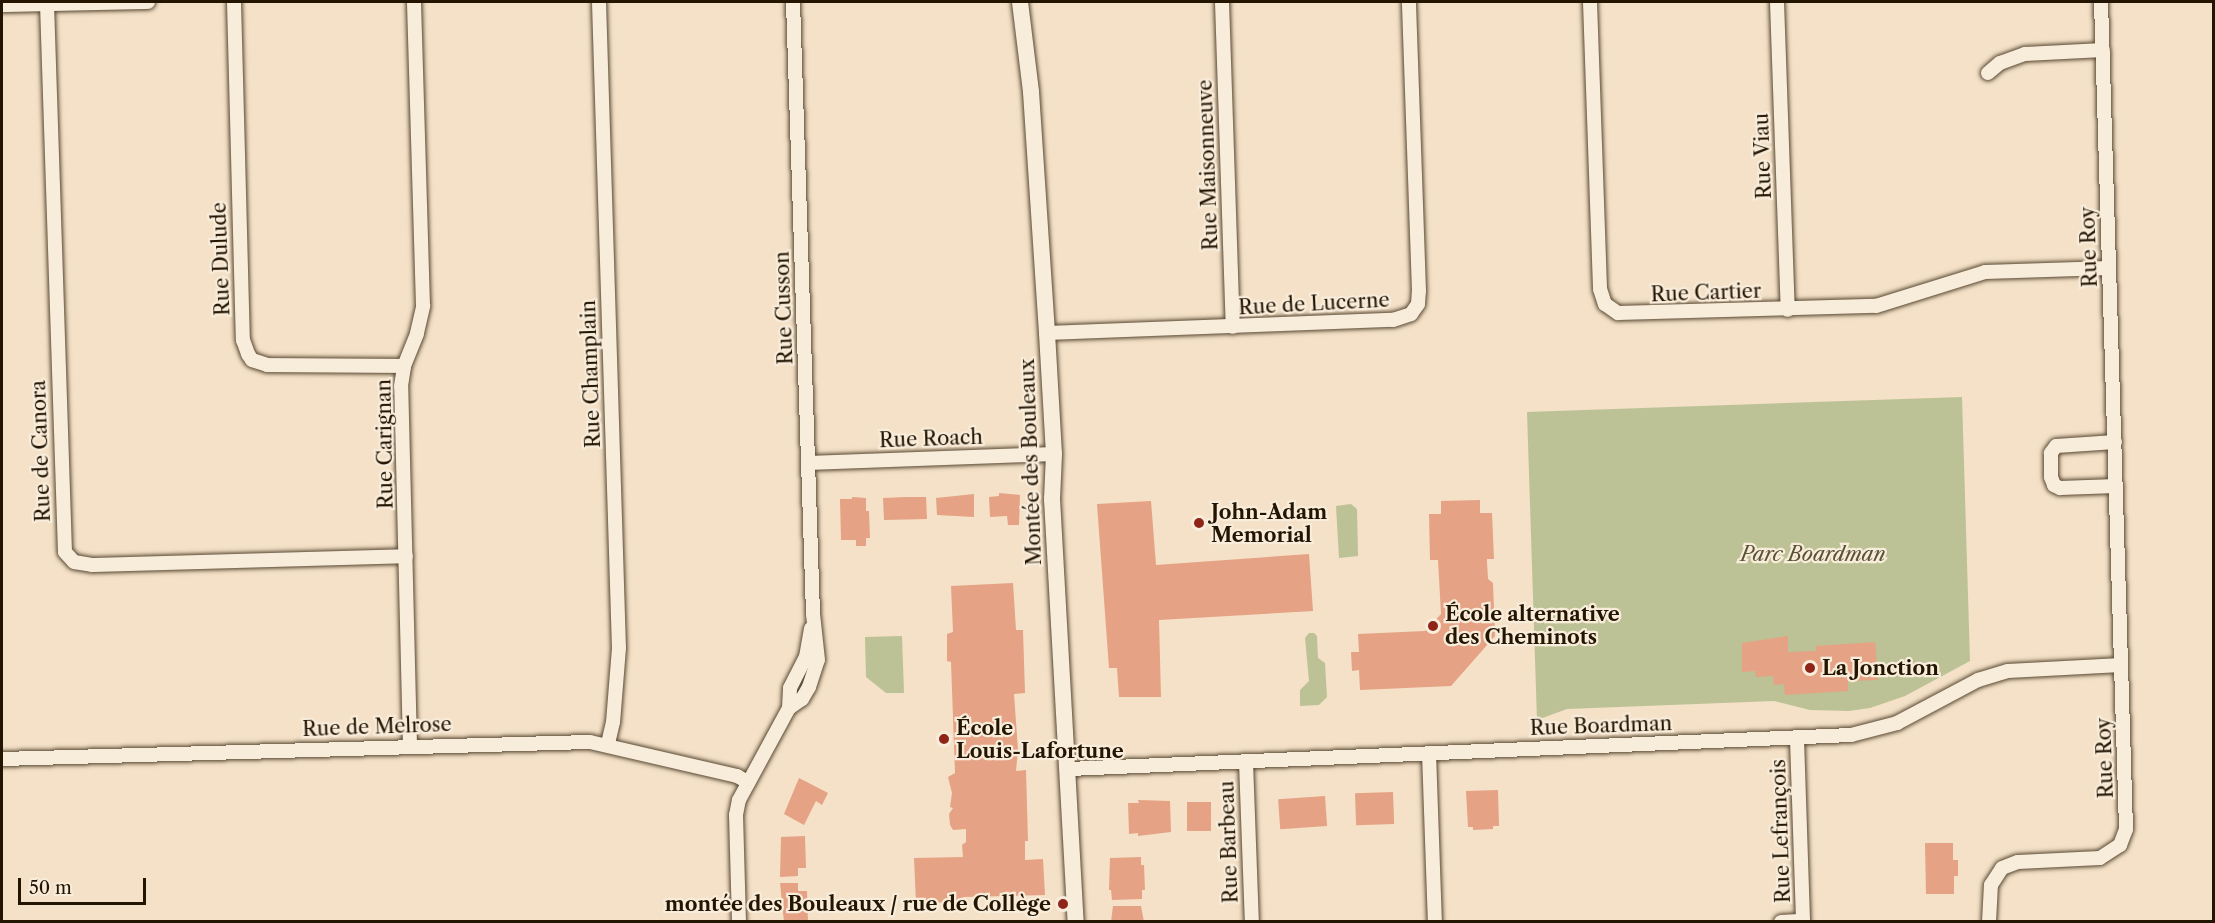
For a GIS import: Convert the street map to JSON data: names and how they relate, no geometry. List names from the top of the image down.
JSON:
{
  "streets": {
    "street": [
      "Rue Viau",
      "Rue Maisonneuve",
      "Rue Roy",
      "Rue Dulude",
      "Rue Cartier",
      "Rue de Lucerne",
      "Rue Cusson",
      "Rue Champlain",
      "Rue Roach",
      "Rue Carignan",
      "Rue de Canora",
      "Montée des Bouleaux",
      "Rue Boardman",
      "Rue de Melrose",
      "Rue Lefrançois",
      "Rue Barbeau"
    ]
  },
  "crossings": [
    ["Rue Viau", "Rue Cartier"],
    ["Rue Maisonneuve", "Rue de Lucerne"],
    ["Rue Roy", "Rue Cartier"],
    ["Rue Roy", "Rue Boardman"],
    ["Rue Dulude", "Rue Carignan"],
    ["Rue de Lucerne", "Montée des Bouleaux"],
    ["Rue Cusson", "Rue Roach"],
    ["Rue Cusson", "Rue de Melrose"],
    ["Rue Champlain", "Rue de Melrose"],
    ["Rue Roach", "Montée des Bouleaux"],
    ["Rue Carignan", "Rue de Canora"],
    ["Rue Carignan", "Rue de Melrose"],
    ["Montée des Bouleaux", "Rue Boardman"],
    ["Rue Boardman", "Rue Lefrançois"],
    ["Rue Boardman", "Rue Barbeau"]
  ],
  "parks": ["Parc Boardman"],
  "places": [
    "John-Adam Memorial",
    "École alternative des Cheminots",
    "La Jonction",
    "École Louis-Lafortune",
    "montée des Bouleaux / rue de Collège"
  ],
  "scale_bar": "50 m"
}
